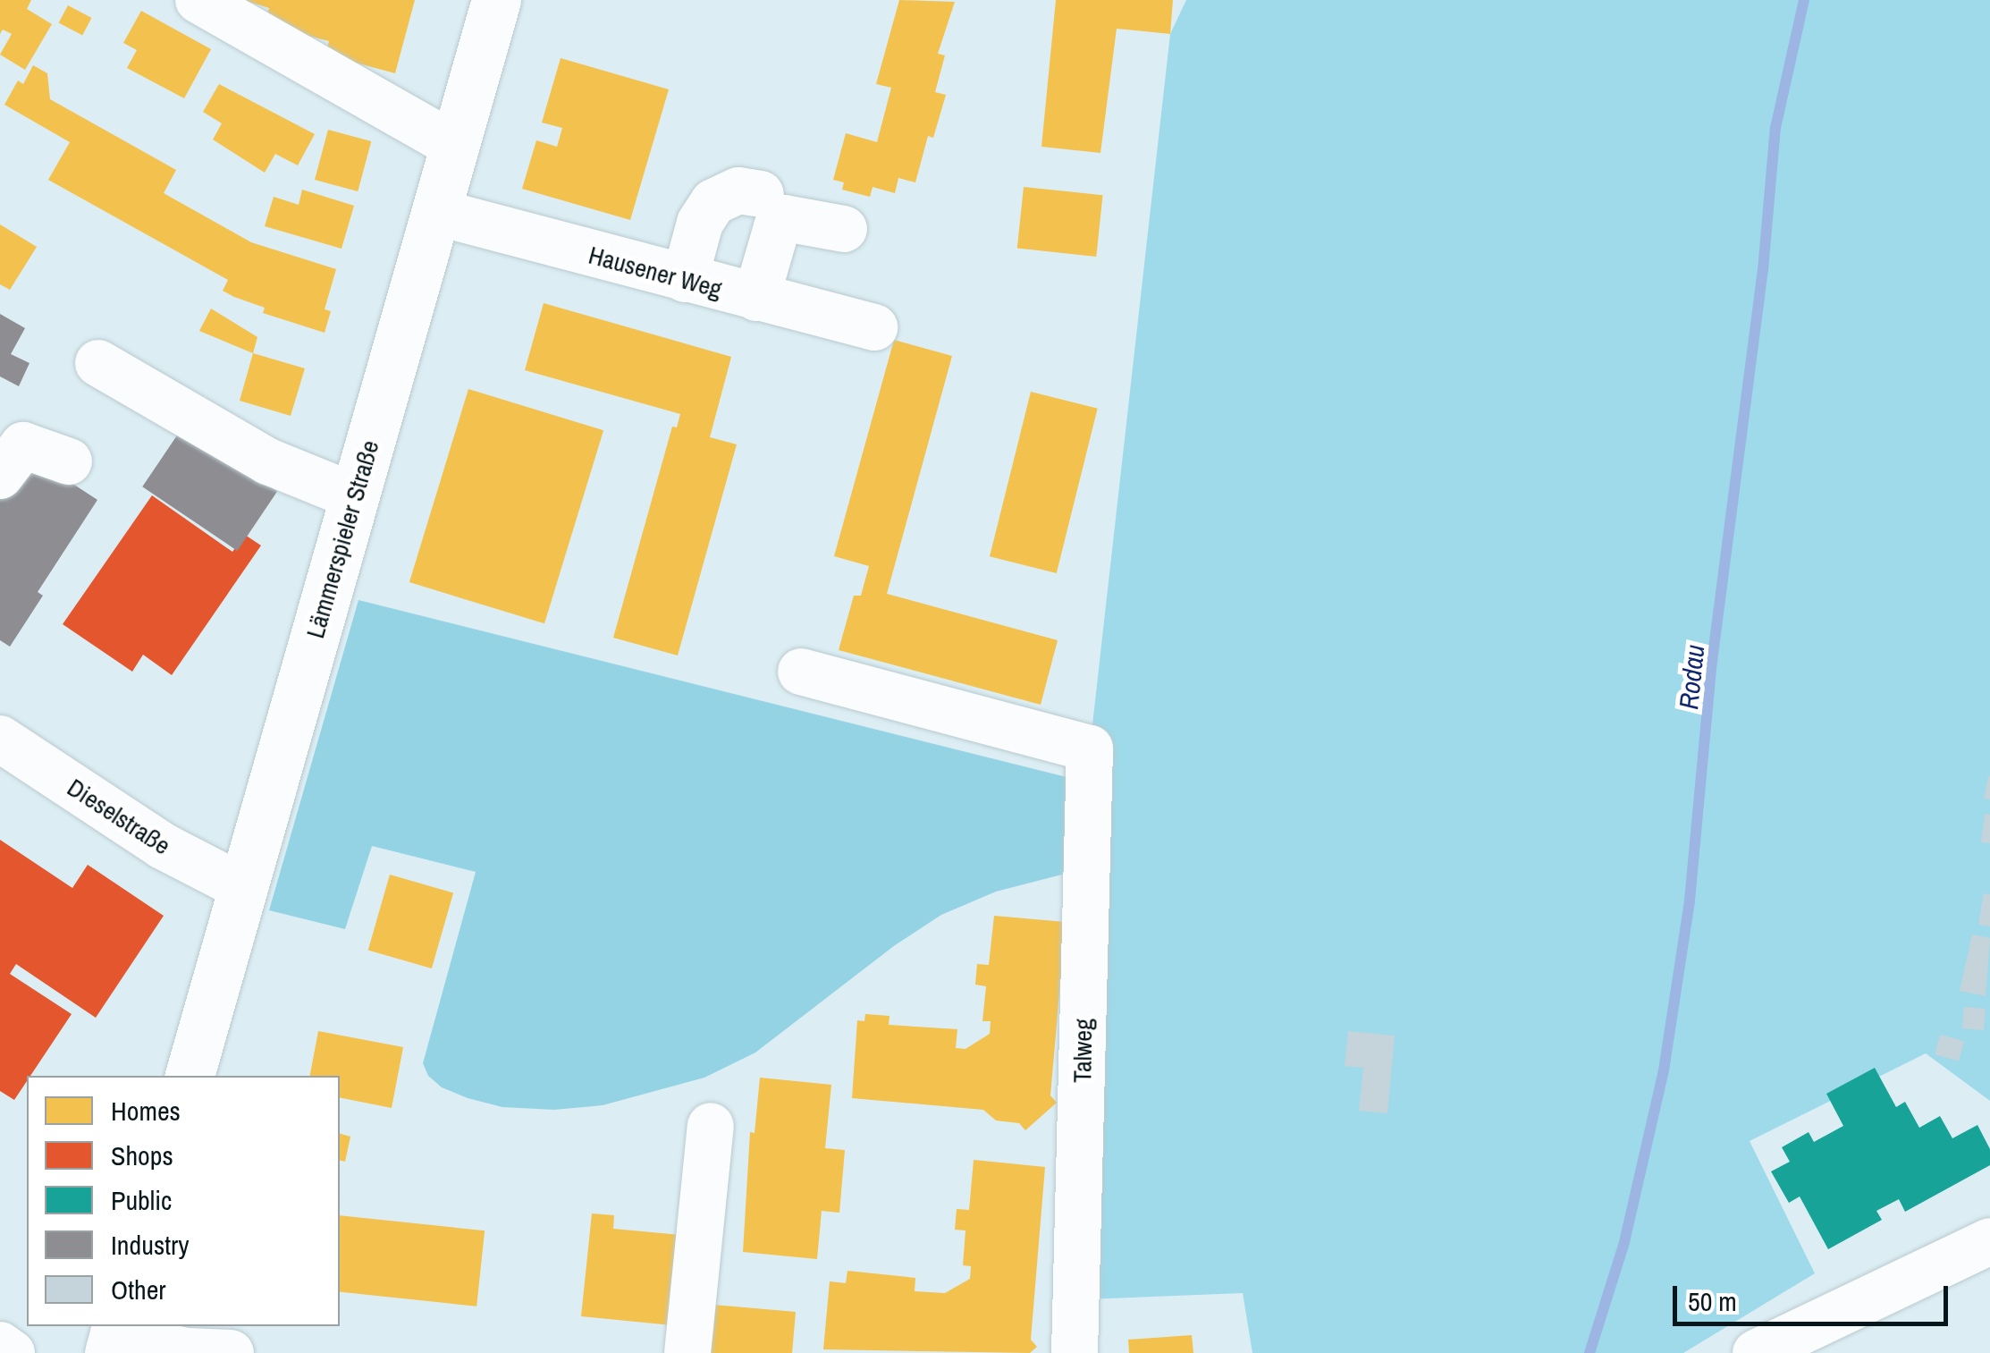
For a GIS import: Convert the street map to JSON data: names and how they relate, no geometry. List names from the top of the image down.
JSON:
{
  "streets": {
    "main road": ["Lämmerspieler Straße"],
    "street": ["Hausener Weg", "Dieselstraße", "Talweg"]
  },
  "crossings": [
    ["Hausener Weg", "Lämmerspieler Straße"],
    ["Lämmerspieler Straße", "Dieselstraße"]
  ],
  "water": ["Rodau"],
  "legend": [
    "Homes",
    "Shops",
    "Public",
    "Industry",
    "Other"
  ],
  "scale_bar": "50 m"
}
